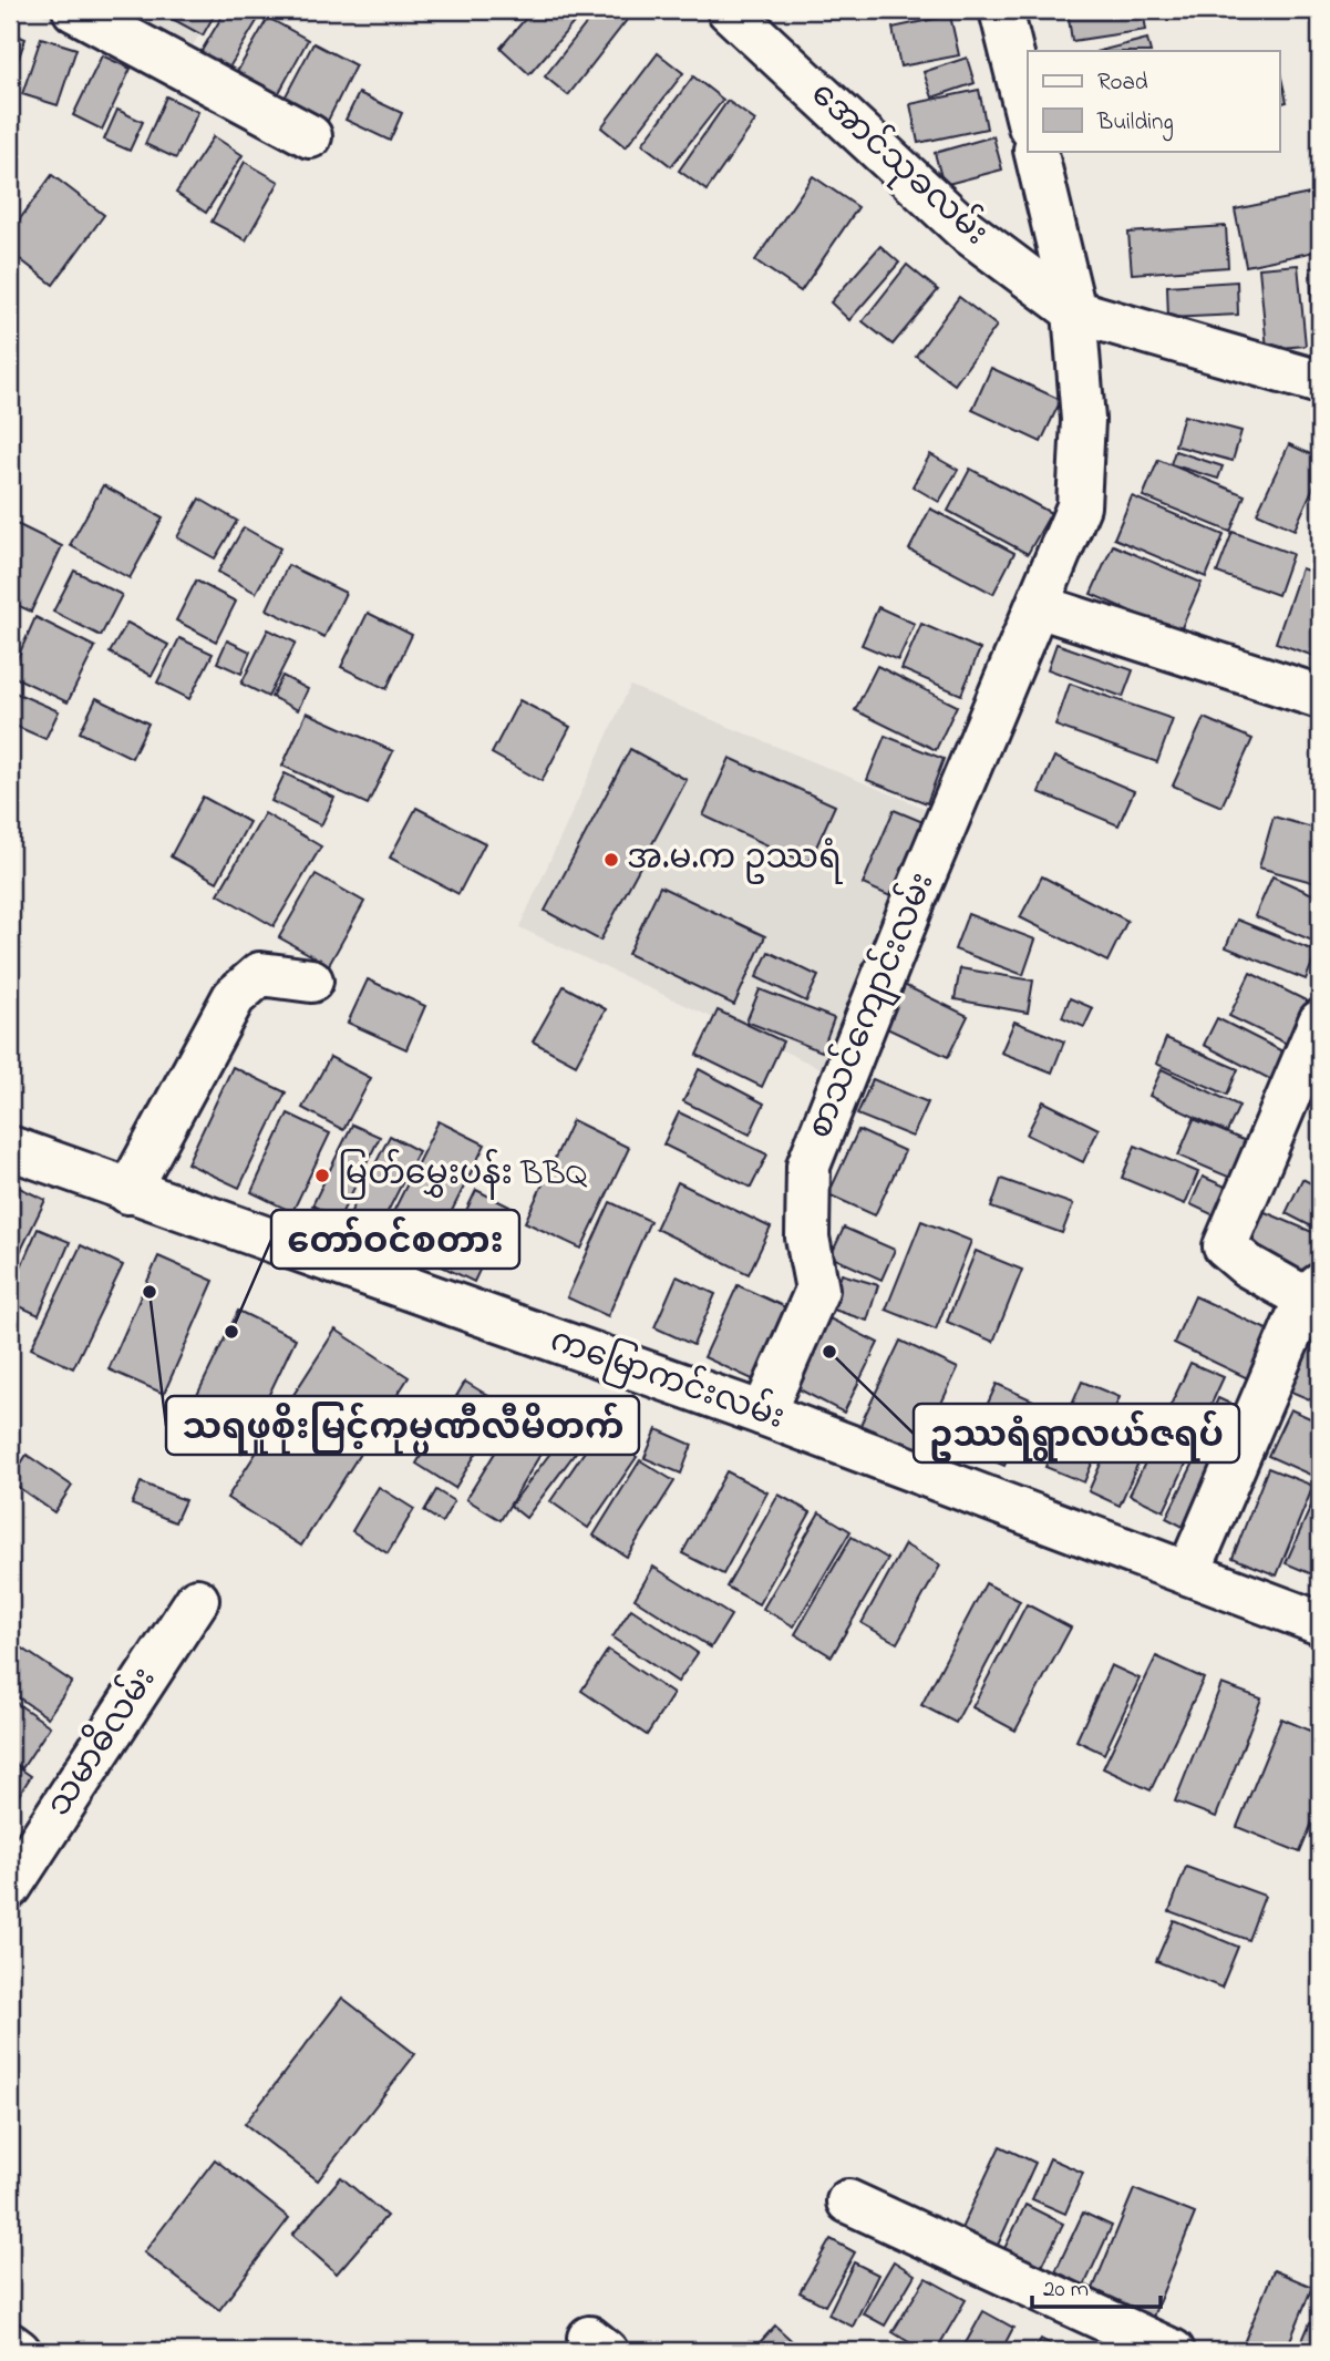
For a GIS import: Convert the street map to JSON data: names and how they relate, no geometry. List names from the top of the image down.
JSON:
{
  "streets": {
    "street": [
      "အောင်သုခလမ်း",
      "စာသင်ကျောင်းလမ်း",
      "ကမြောကင်းလမ်း",
      "သမာဓိလမ်း"
    ]
  },
  "crossings": [
    ["အောင်သုခလမ်း", "စာသင်ကျောင်းလမ်း"],
    ["စာသင်ကျောင်းလမ်း", "ကမြောကင်းလမ်း"]
  ],
  "places": [
    "အ.မ.က ဥဿရံ",
    "မြတ်မွှေးပန်း BBQ",
    "သရဖူစိုးမြင့်ကုမ္ပဏီလီမိတက်",
    "တော်ဝင်စတား",
    "ဥဿရံရွာလယ်ဇရပ်"
  ],
  "legend": ["Road", "Building"],
  "scale_bar": "20 m"
}
